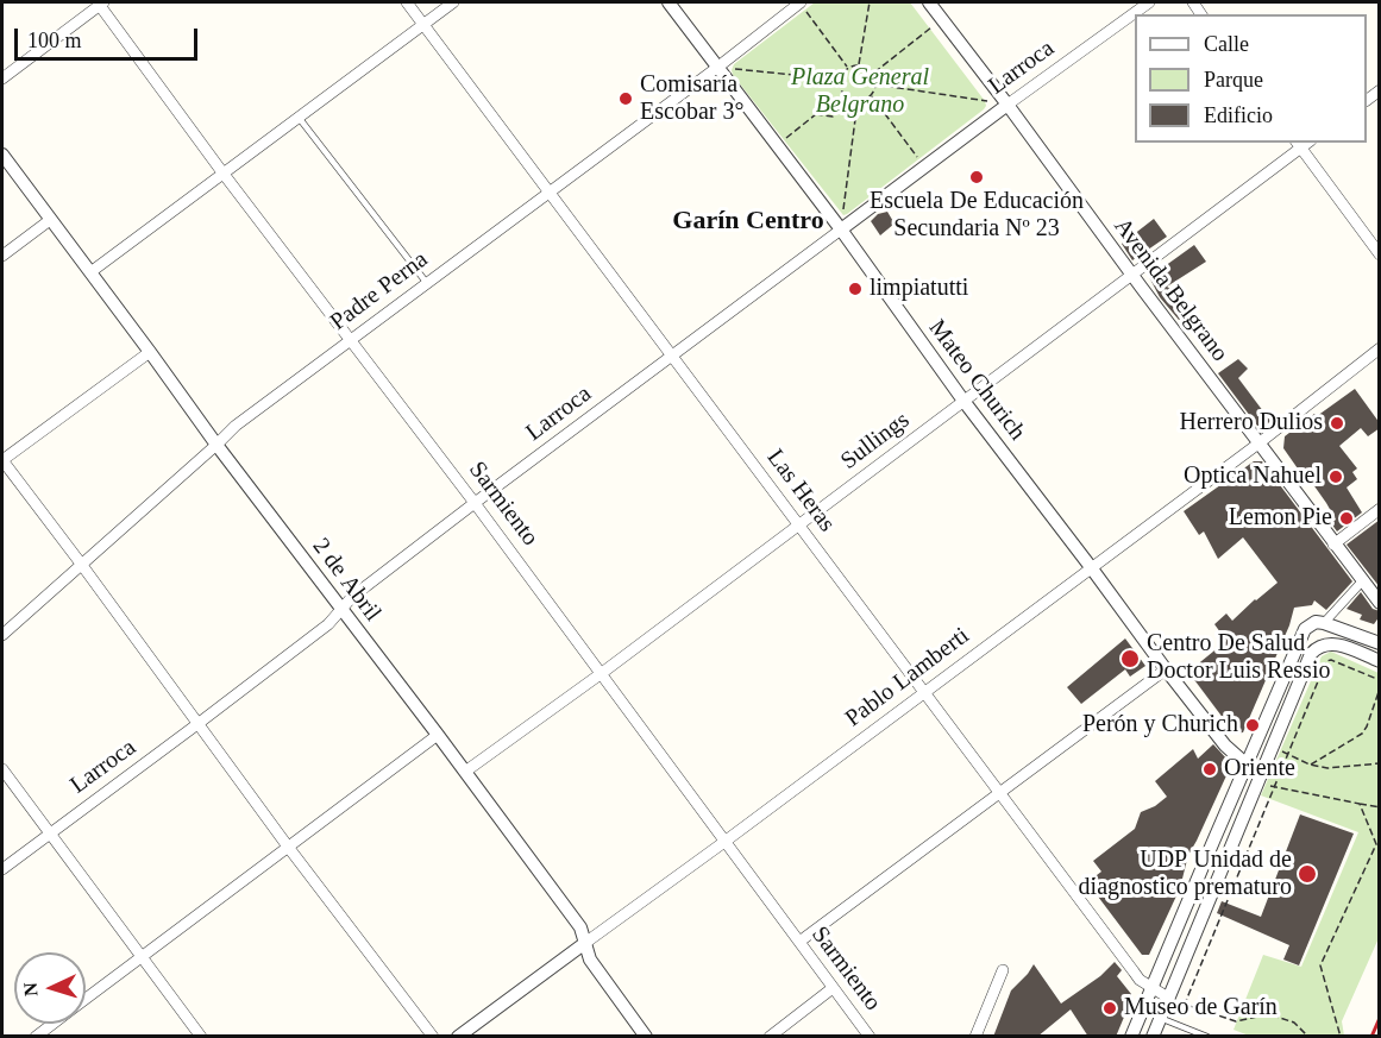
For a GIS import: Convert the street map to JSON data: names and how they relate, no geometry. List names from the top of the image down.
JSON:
{
  "streets": {
    "street": [
      "Larroca",
      "Avenida Belgrano",
      "Padre Perna",
      "Mateo Churich",
      "Sullings",
      "Las Heras",
      "Sarmiento",
      "2 de Abril",
      "Pablo Lamberti"
    ]
  },
  "crossings": [
    ["Larroca", "Avenida Belgrano"],
    ["Larroca", "Mateo Churich"],
    ["Larroca", "Las Heras"],
    ["Larroca", "Sarmiento"],
    ["Larroca", "2 de Abril"],
    ["Avenida Belgrano", "Sullings"],
    ["Avenida Belgrano", "Pablo Lamberti"],
    ["Padre Perna", "Mateo Churich"],
    ["Padre Perna", "Las Heras"],
    ["Padre Perna", "Sarmiento"],
    ["Padre Perna", "2 de Abril"],
    ["Mateo Churich", "Sullings"],
    ["Mateo Churich", "Pablo Lamberti"],
    ["Sullings", "Las Heras"],
    ["Sullings", "Sarmiento"],
    ["Sullings", "2 de Abril"],
    ["Las Heras", "Pablo Lamberti"],
    ["Sarmiento", "Pablo Lamberti"],
    ["2 de Abril", "Pablo Lamberti"]
  ],
  "districts": ["Garín Centro"],
  "parks": ["Plaza General Belgrano"],
  "places": [
    "Comisaría Escobar 3°",
    "Escuela De Educación Secundaria Nº 23",
    "limpiatutti",
    "Herrero Dulios",
    "Optica Nahuel",
    "Lemon Pie",
    "Centro De Salud Doctor Luis Ressio",
    "Perón y Churich",
    "Oriente",
    "UDP Unidad de diagnostico prematuro",
    "Museo de Garín"
  ],
  "legend": ["Calle", "Parque", "Edificio"],
  "scale_bar": "100 m",
  "north": "left"
}
